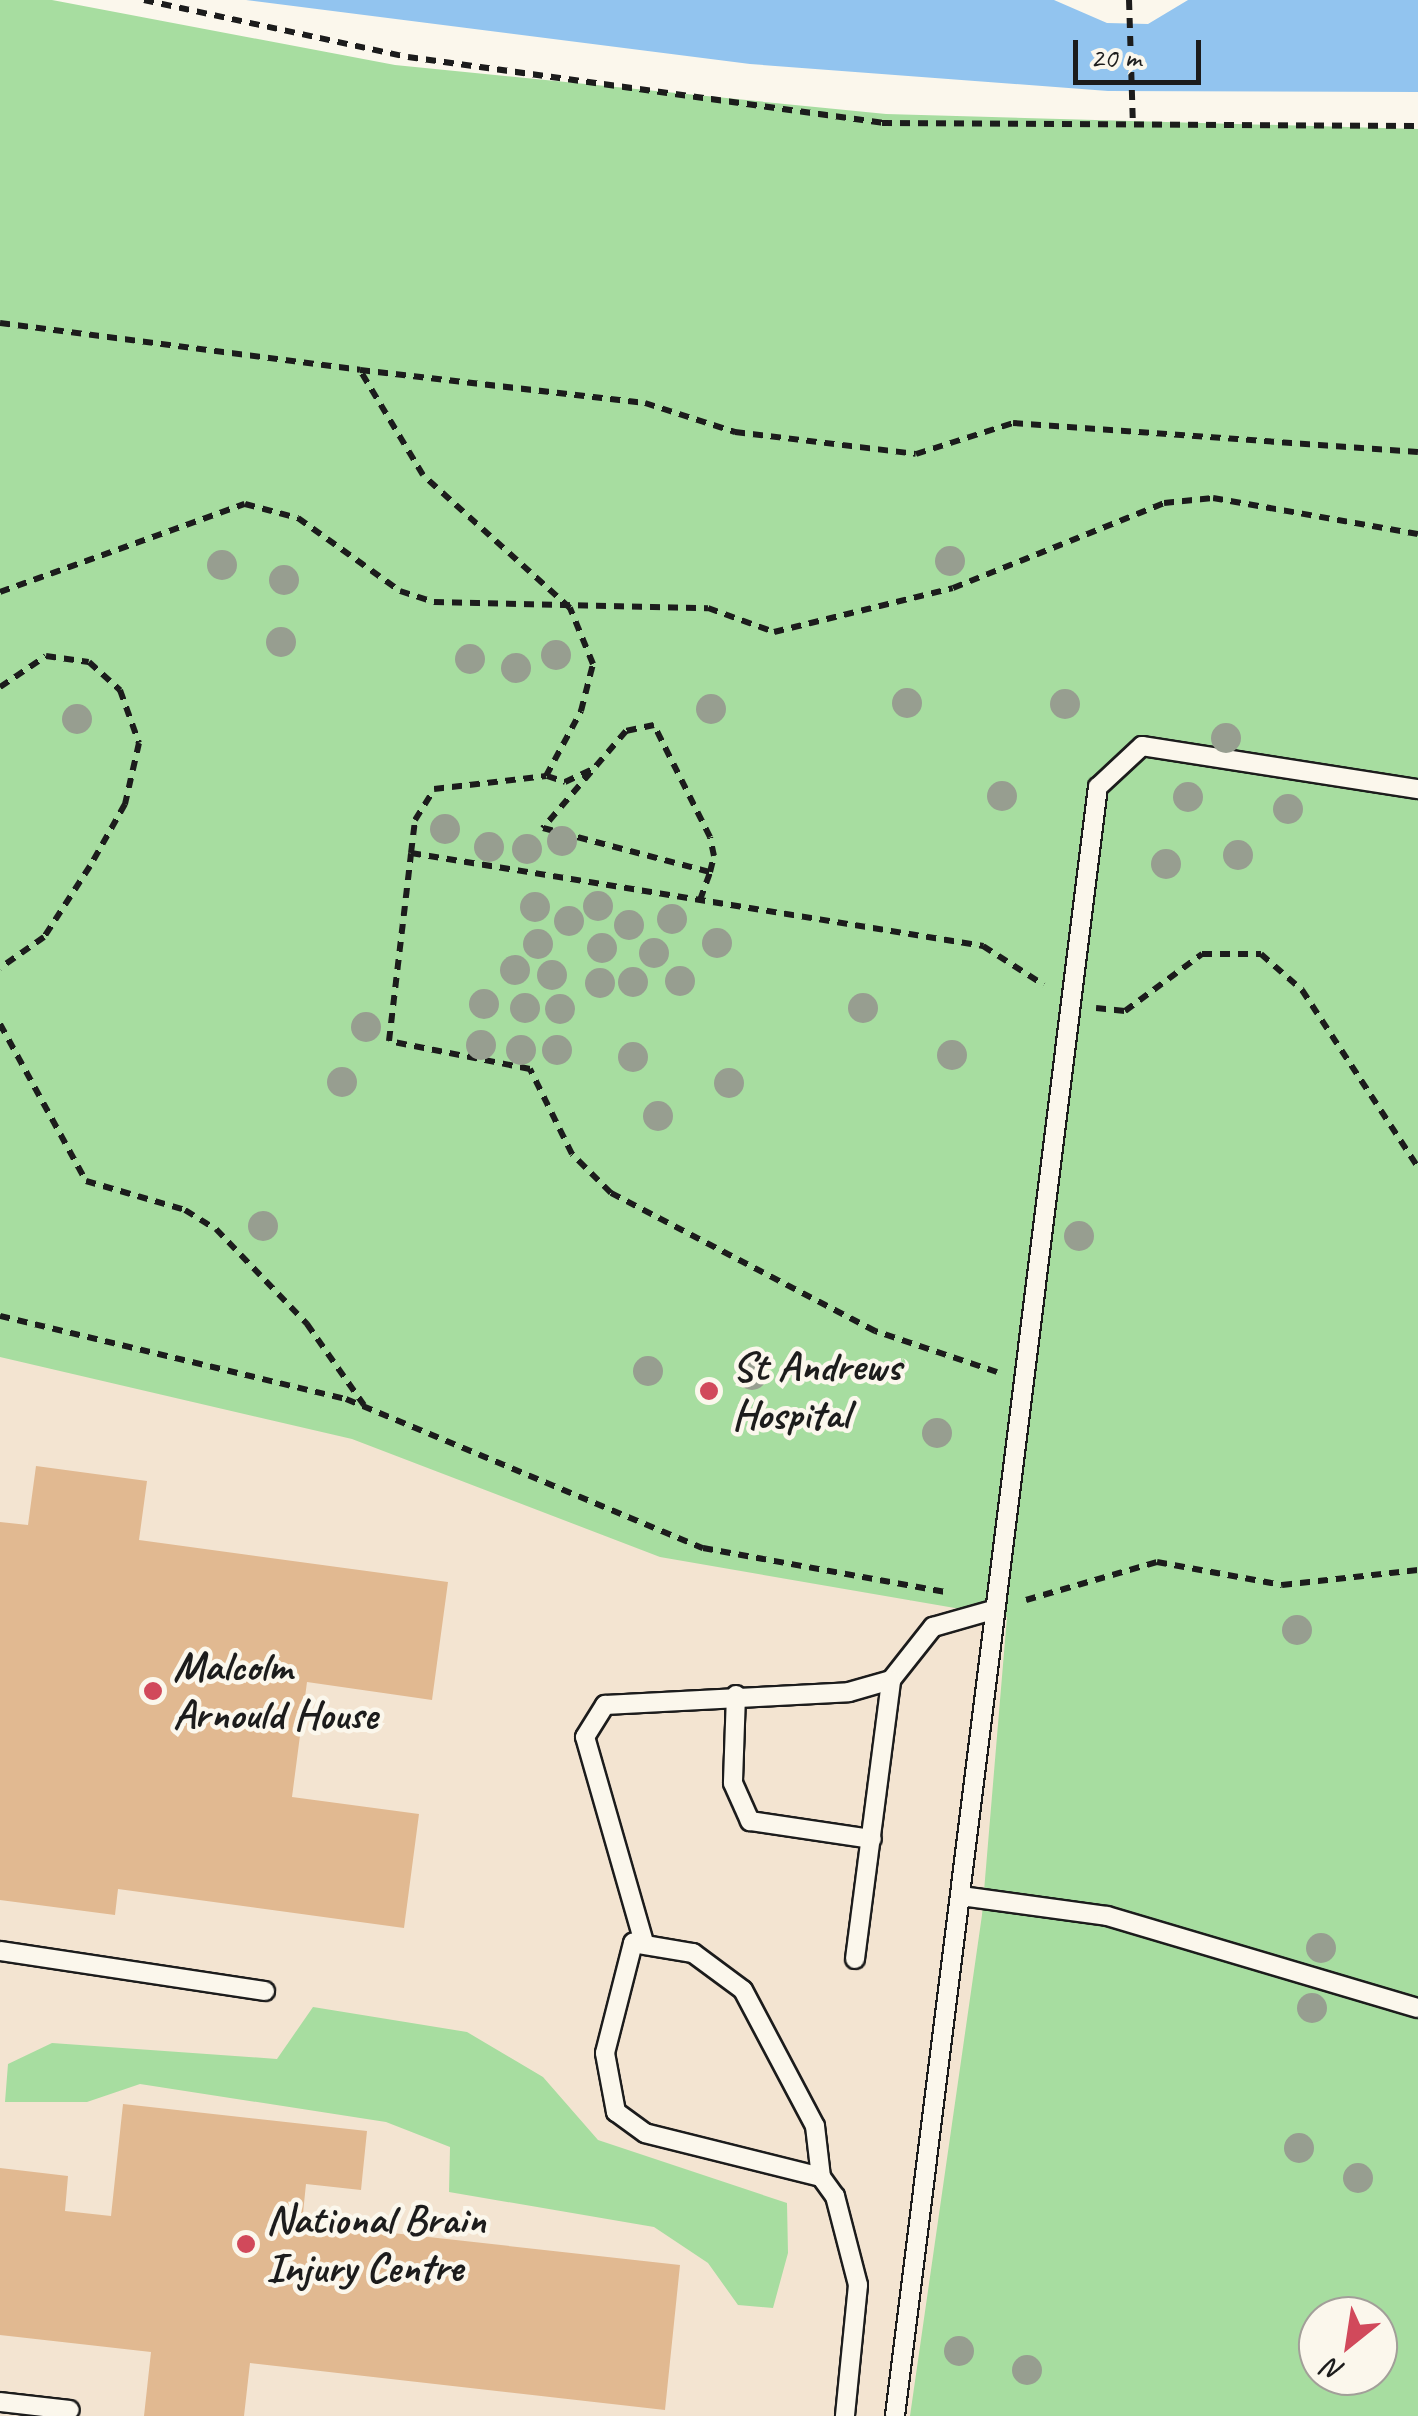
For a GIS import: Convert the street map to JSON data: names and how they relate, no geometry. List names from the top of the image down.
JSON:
{
  "places": ["St Andrews Hospital", "Malcolm Arnould House", "National Brain Injury Centre"],
  "scale_bar": "20 m",
  "north": "bottom left"
}
